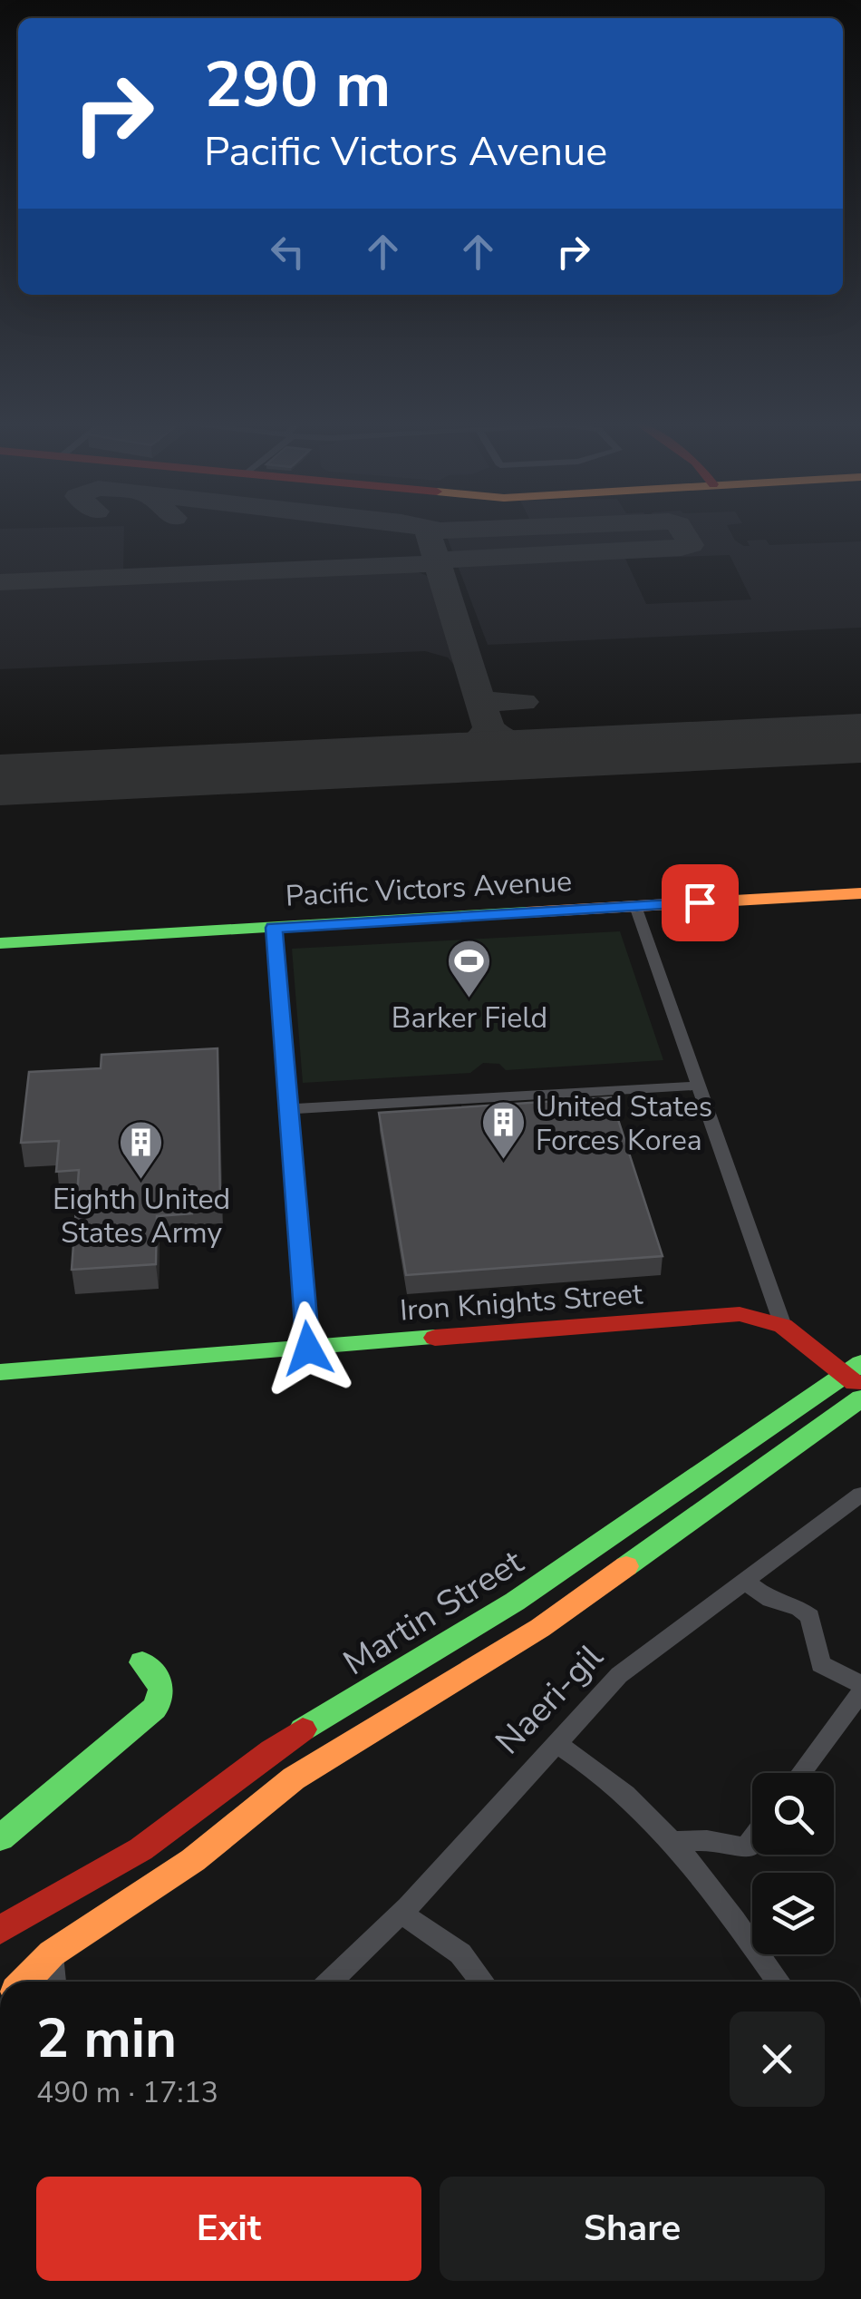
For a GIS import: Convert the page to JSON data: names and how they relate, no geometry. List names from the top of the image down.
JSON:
{
  "streets": {
    "main road": ["Pacific Victors Avenue", "Iron Knights Street", "Martin Street"],
    "street": ["Naeri-gil"]
  },
  "crossings": [
    ["Iron Knights Street", "Martin Street"]
  ],
  "places": {
    "sports": ["Barker Field"],
    "building": ["United States Forces Korea", "Eighth United States Army"]
  },
  "page": {
    "turn": ["290 m", "Pacific Victors Avenue"],
    "heading": ["2 min", "490 m · 17:13"],
    "buttons": ["Exit", "Share"]
  }
}
